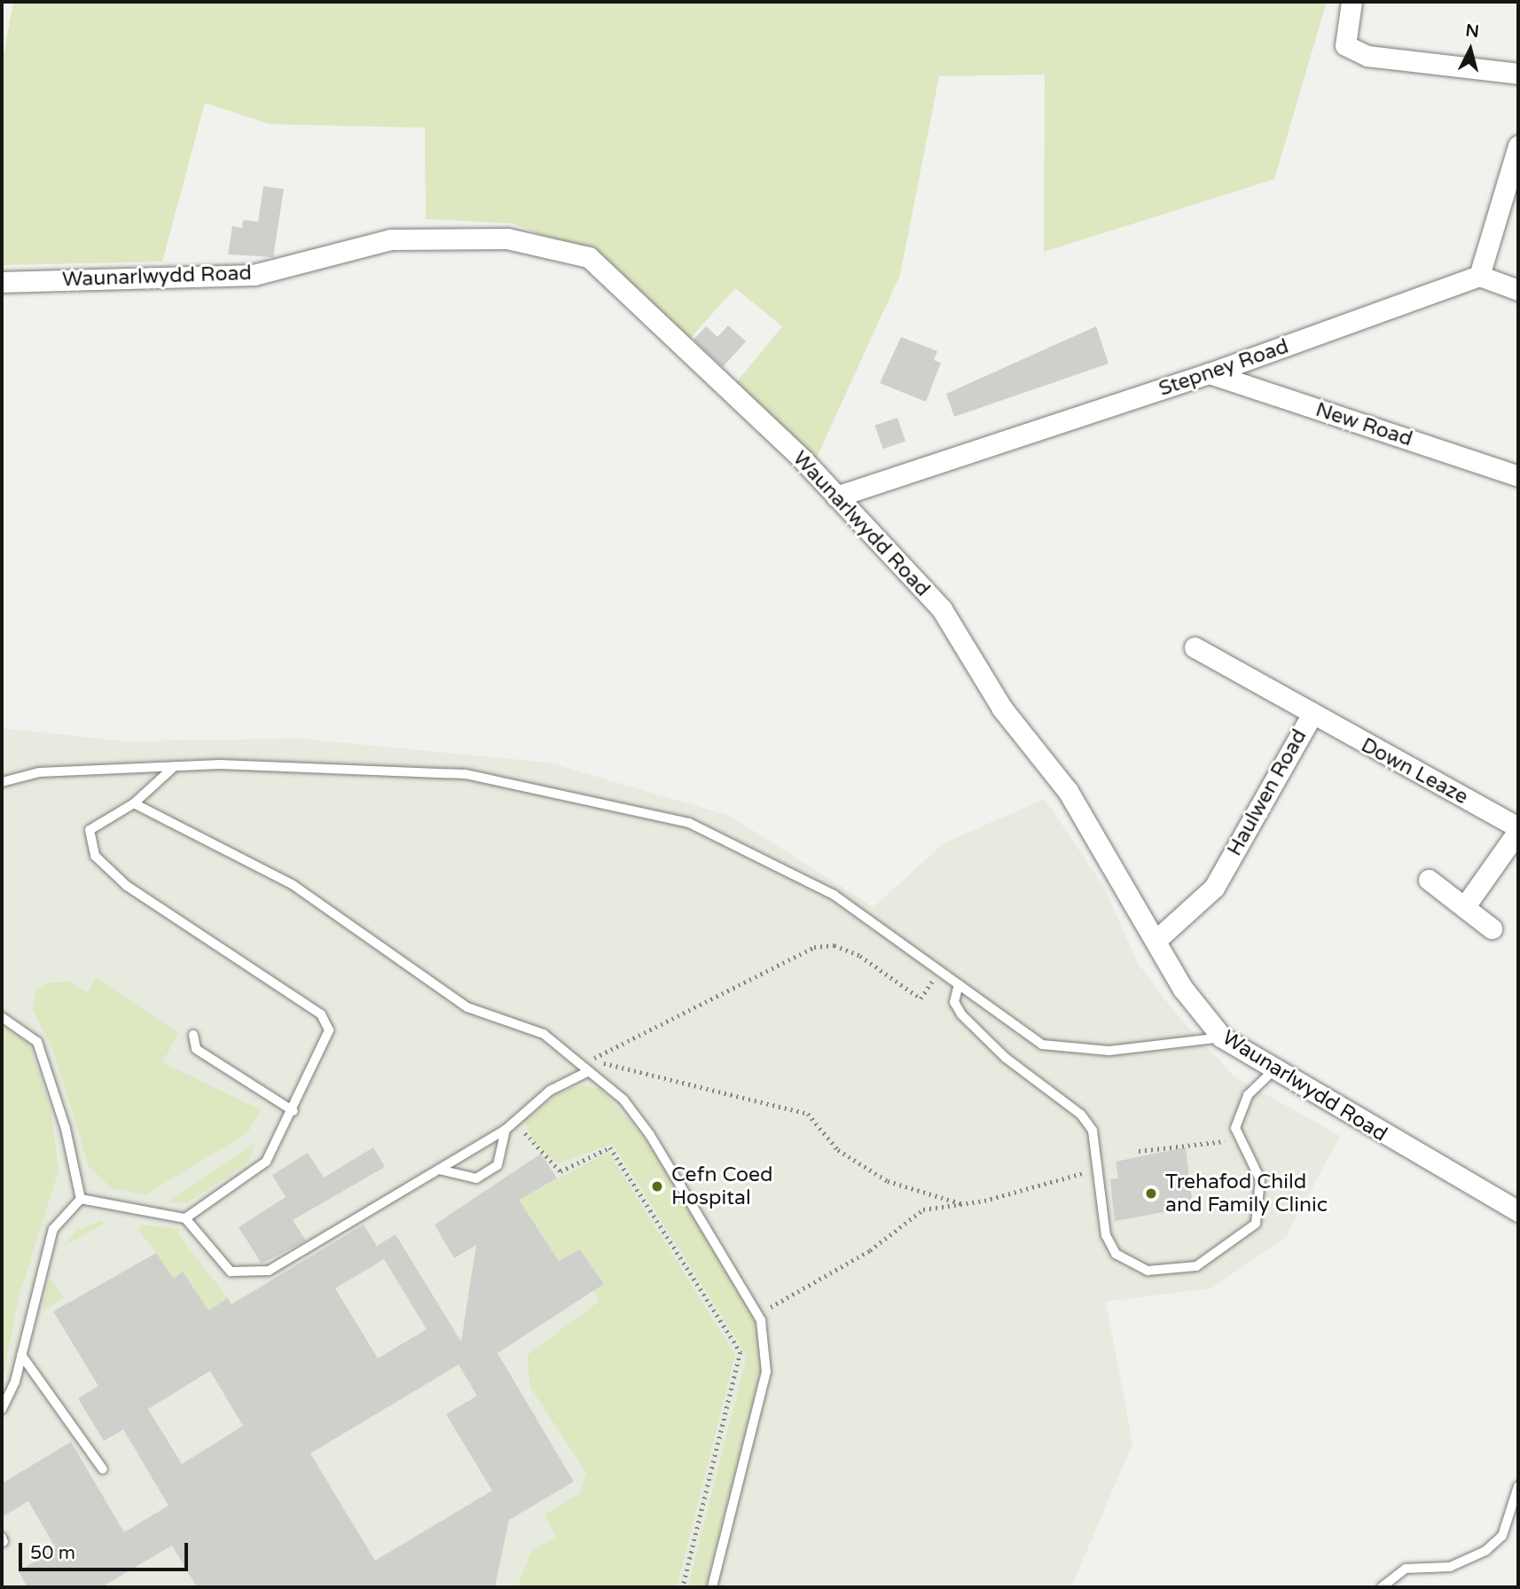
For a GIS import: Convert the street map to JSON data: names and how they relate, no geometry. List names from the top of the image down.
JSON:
{
  "streets": {
    "street": [
      "Waunarlwydd Road",
      "Stepney Road",
      "New Road",
      "Down Leaze",
      "Haulwen Road"
    ]
  },
  "crossings": [
    ["Waunarlwydd Road", "Stepney Road"],
    ["Waunarlwydd Road", "Haulwen Road"],
    ["Stepney Road", "New Road"],
    ["Down Leaze", "Haulwen Road"]
  ],
  "places": ["Cefn Coed Hospital", "Trehafod Child and Family Clinic"],
  "scale_bar": "50 m",
  "north": "top"
}
